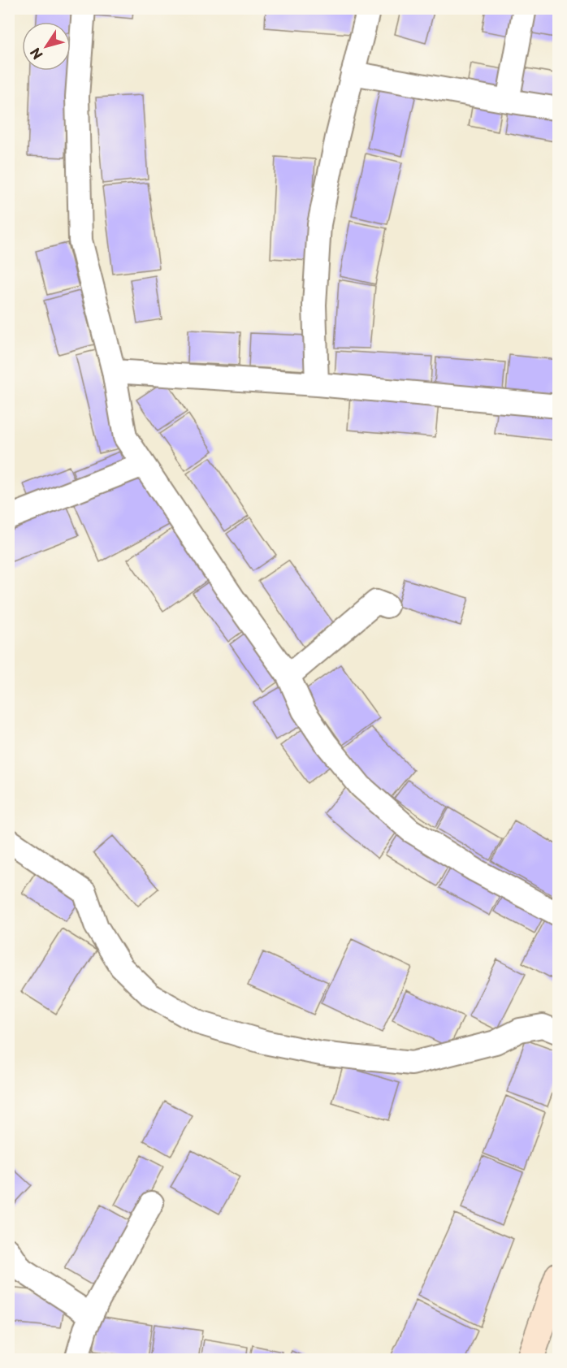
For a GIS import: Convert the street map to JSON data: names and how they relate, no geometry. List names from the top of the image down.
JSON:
{
  "north": "bottom left"
}
